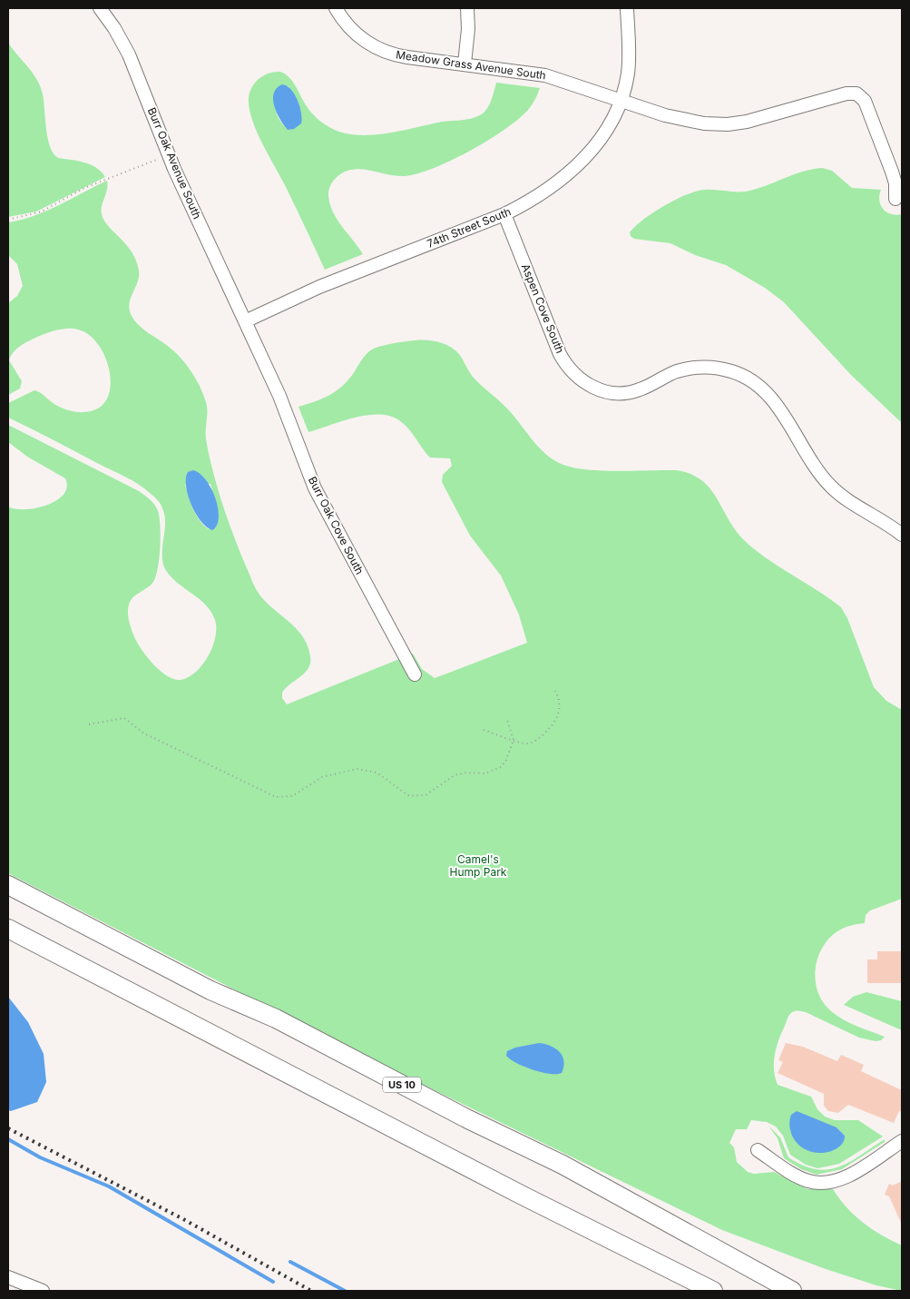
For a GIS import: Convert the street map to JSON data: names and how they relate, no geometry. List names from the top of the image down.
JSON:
{
  "streets": {
    "highway": ["US 10"],
    "street": [
      "Meadow Grass Avenue South",
      "Burr Oak Avenue South",
      "74th Street South",
      "Aspen Cove South",
      "Burr Oak Cove South"
    ]
  },
  "crossings": [
    ["Meadow Grass Avenue South", "74th Street South"],
    ["Burr Oak Avenue South", "74th Street South"],
    ["Burr Oak Avenue South", "Burr Oak Cove South"],
    ["74th Street South", "Aspen Cove South"],
    ["74th Street South", "Burr Oak Cove South"]
  ],
  "parks": ["Camel's Hump Park"]
}
